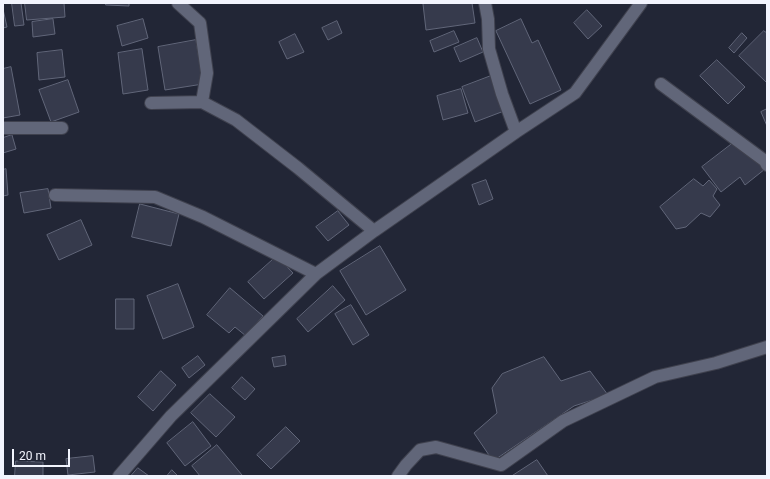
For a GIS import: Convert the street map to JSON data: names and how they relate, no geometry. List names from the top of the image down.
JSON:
{
  "scale_bar": "20 m"
}
